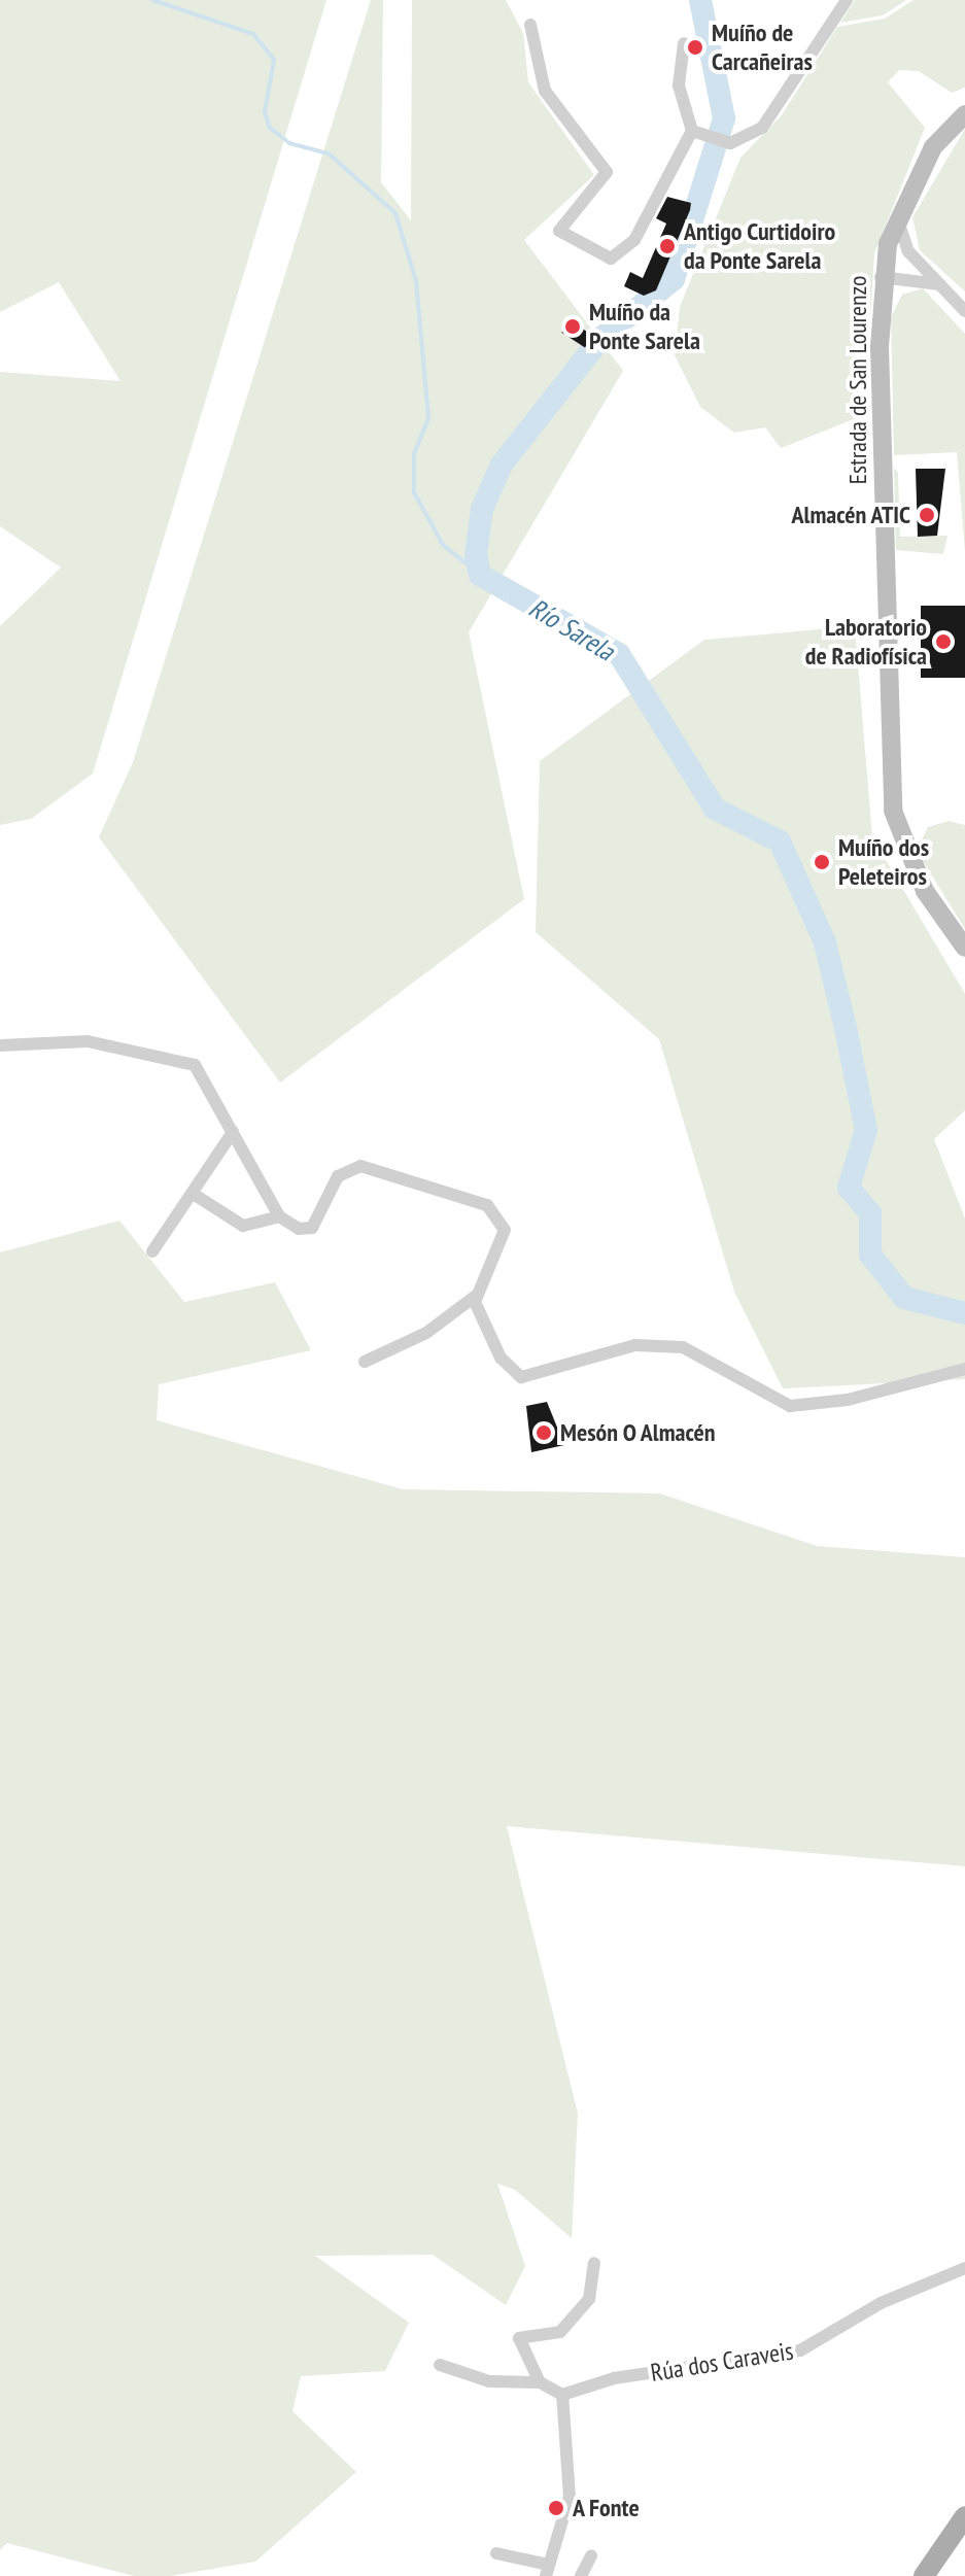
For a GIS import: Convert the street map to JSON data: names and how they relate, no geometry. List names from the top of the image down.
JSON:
{
  "streets": {
    "street": ["Estrada de San Lourenzo", "Rúa dos Caraveis"]
  },
  "water": ["Río Sarela"],
  "places": [
    "Muíño de Carcañeiras",
    "Antigo Curtidoiro da Ponte Sarela",
    "Muíño da Ponte Sarela",
    "Almacén ATIC",
    "Laboratorio de Radiofísica",
    "Muíño dos Peleteiros",
    "Mesón O Almacén",
    "A Fonte"
  ]
}
